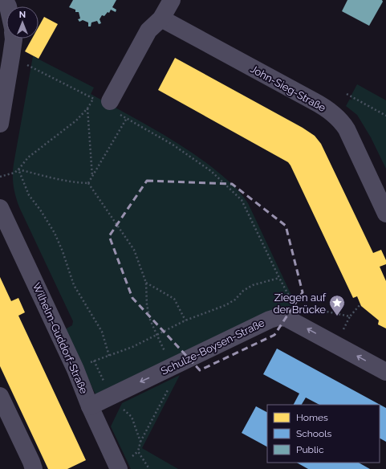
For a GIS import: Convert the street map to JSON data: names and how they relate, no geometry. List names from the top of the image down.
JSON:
{
  "streets": {
    "street": ["John-Sieg-Straße", "Wilhelm-Guddorf-Straße", "Schulze-Boysen-Straße"]
  },
  "crossings": [
    ["Wilhelm-Guddorf-Straße", "Schulze-Boysen-Straße"]
  ],
  "one_way": ["Schulze-Boysen-Straße"],
  "places": {
    "place": ["Ziegen auf der Brücke"]
  },
  "legend": ["Homes", "Schools", "Public"],
  "north": "top"
}
